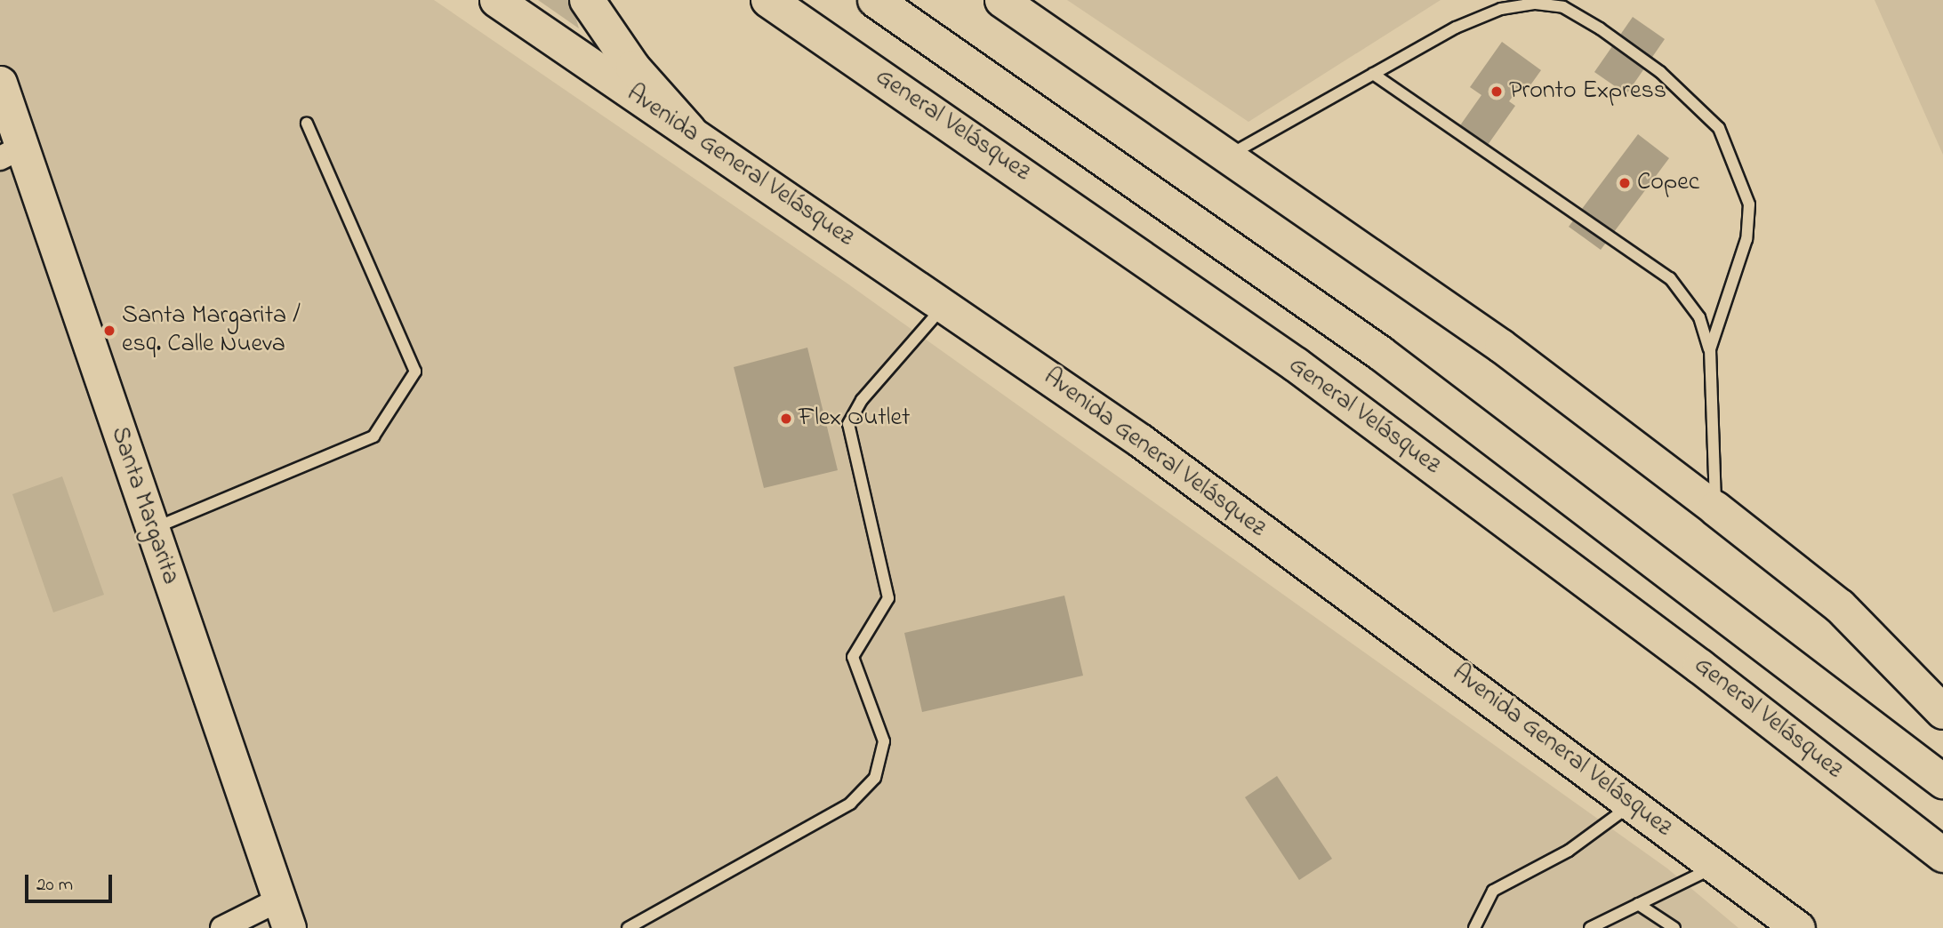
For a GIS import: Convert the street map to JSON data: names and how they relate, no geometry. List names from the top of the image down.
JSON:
{
  "streets": {
    "highway": ["General Velásquez"],
    "street": ["Avenida General Velásquez", "Santa Margarita"]
  },
  "places": [
    "Pronto Express",
    "Copec",
    "Santa Margarita / esq. Calle Nueva",
    "Flex Outlet"
  ],
  "scale_bar": "20 m"
}
